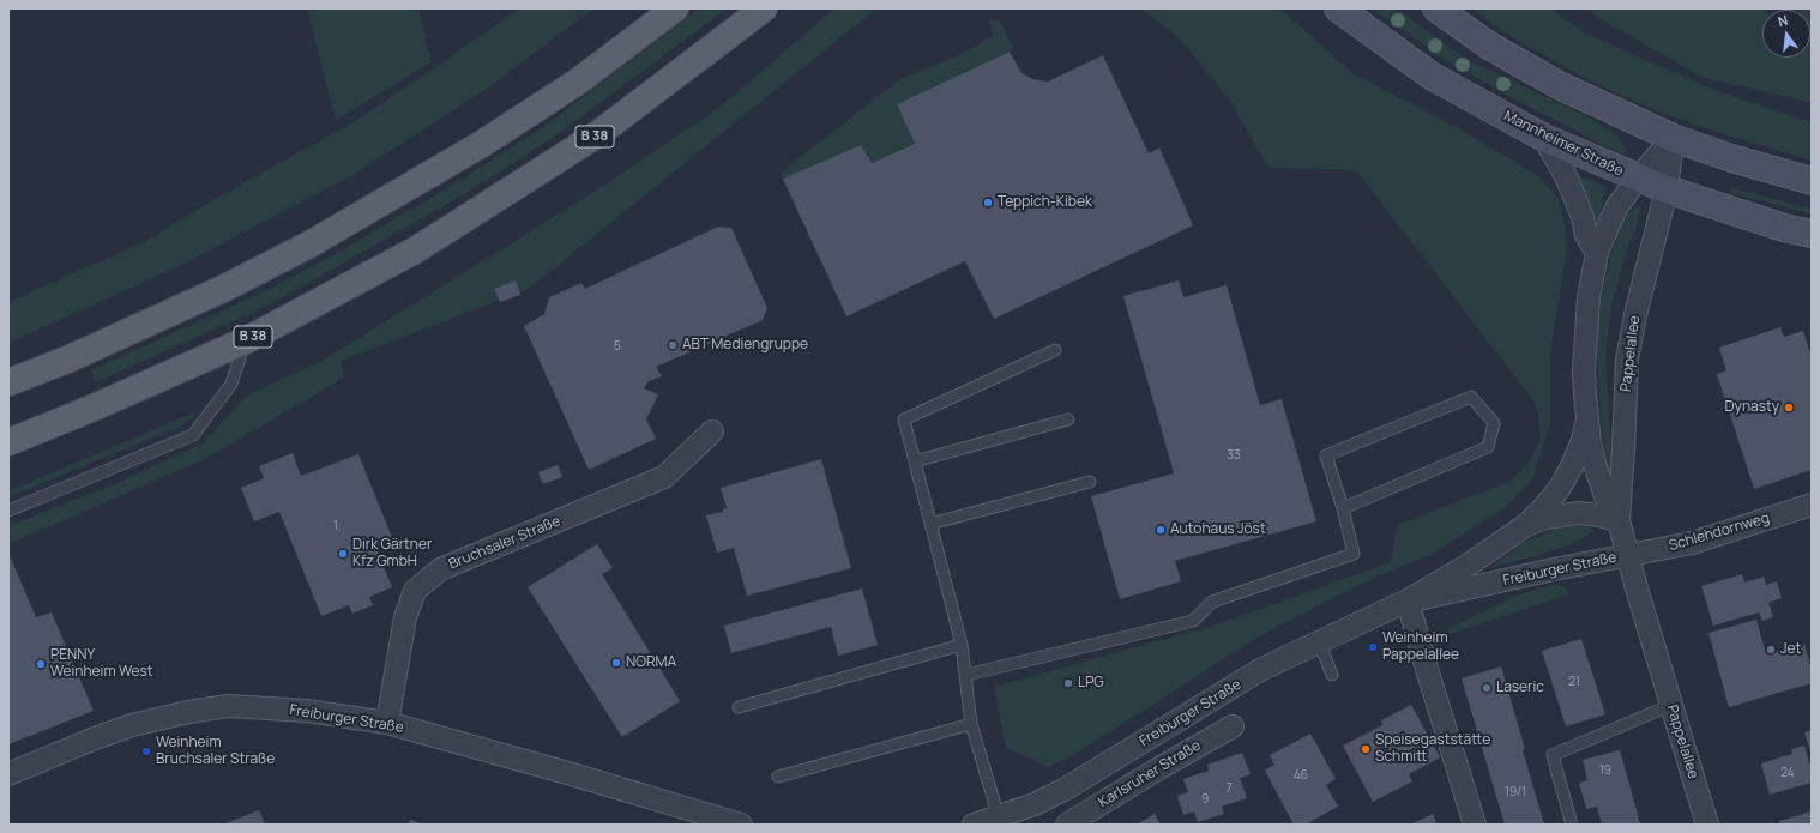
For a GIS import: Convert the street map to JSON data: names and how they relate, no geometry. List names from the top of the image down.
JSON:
{
  "streets": {
    "main road": ["B 38", "Mannheimer Straße"],
    "street": [
      "Pappelallee",
      "Schlehdornweg",
      "Bruchsaler Straße",
      "Freiburger Straße",
      "Karlsruher Straße"
    ]
  },
  "crossings": [
    ["Mannheimer Straße", "Pappelallee"],
    ["Pappelallee", "Schlehdornweg"],
    ["Pappelallee", "Freiburger Straße"],
    ["Schlehdornweg", "Freiburger Straße"],
    ["Bruchsaler Straße", "Freiburger Straße"]
  ],
  "places": [
    "Teppich-Kibek",
    "ABT Mediengruppe",
    "Dynasty",
    "Autohaus Jöst",
    "Dirk Gärtner Kfz GmbH",
    "Weinheim Pappelallee",
    "Jet",
    "NORMA",
    "PENNY Weinheim West",
    "LPG",
    "Laseric",
    "Speisegaststätte Schmitt",
    "Weinheim Bruchsaler Straße"
  ],
  "house_numbers": [
    "5",
    "33",
    "1",
    "21",
    "19",
    "24",
    "46",
    "7",
    "19/1",
    "9"
  ],
  "north": "top"
}
